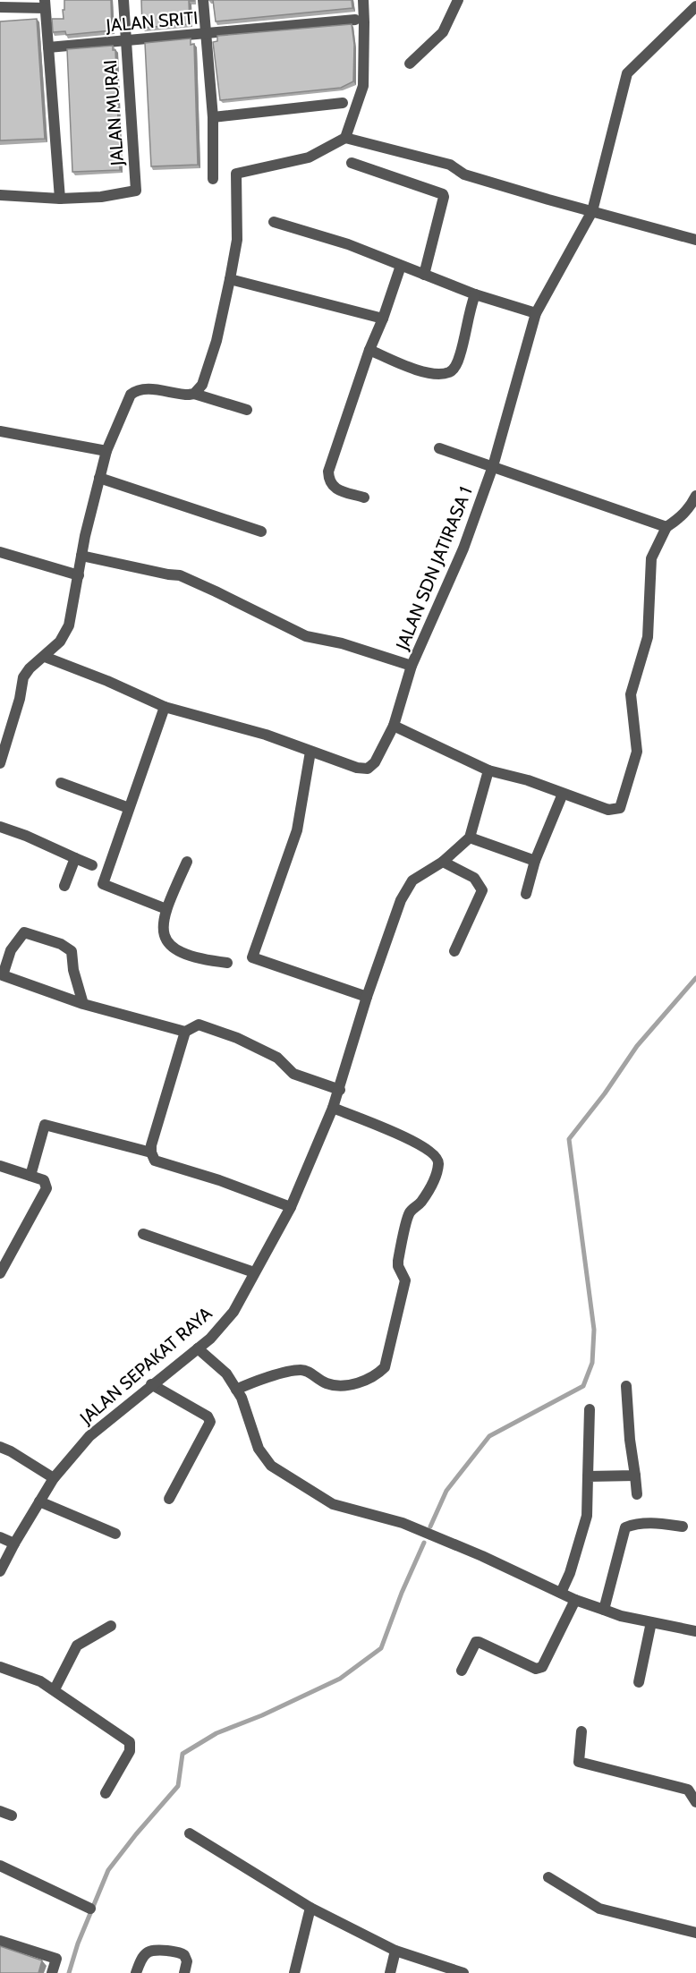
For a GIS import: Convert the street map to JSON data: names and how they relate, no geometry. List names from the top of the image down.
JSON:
{
  "streets": {
    "street": [
      "JALAN SRITI",
      "JALAN MURAI",
      "JALAN SDN JATIRASA 1",
      "JALAN SEPAKAT RAYA"
    ]
  },
  "crossings": [
    ["JALAN SRITI", "JALAN MURAI"]
  ]
}
